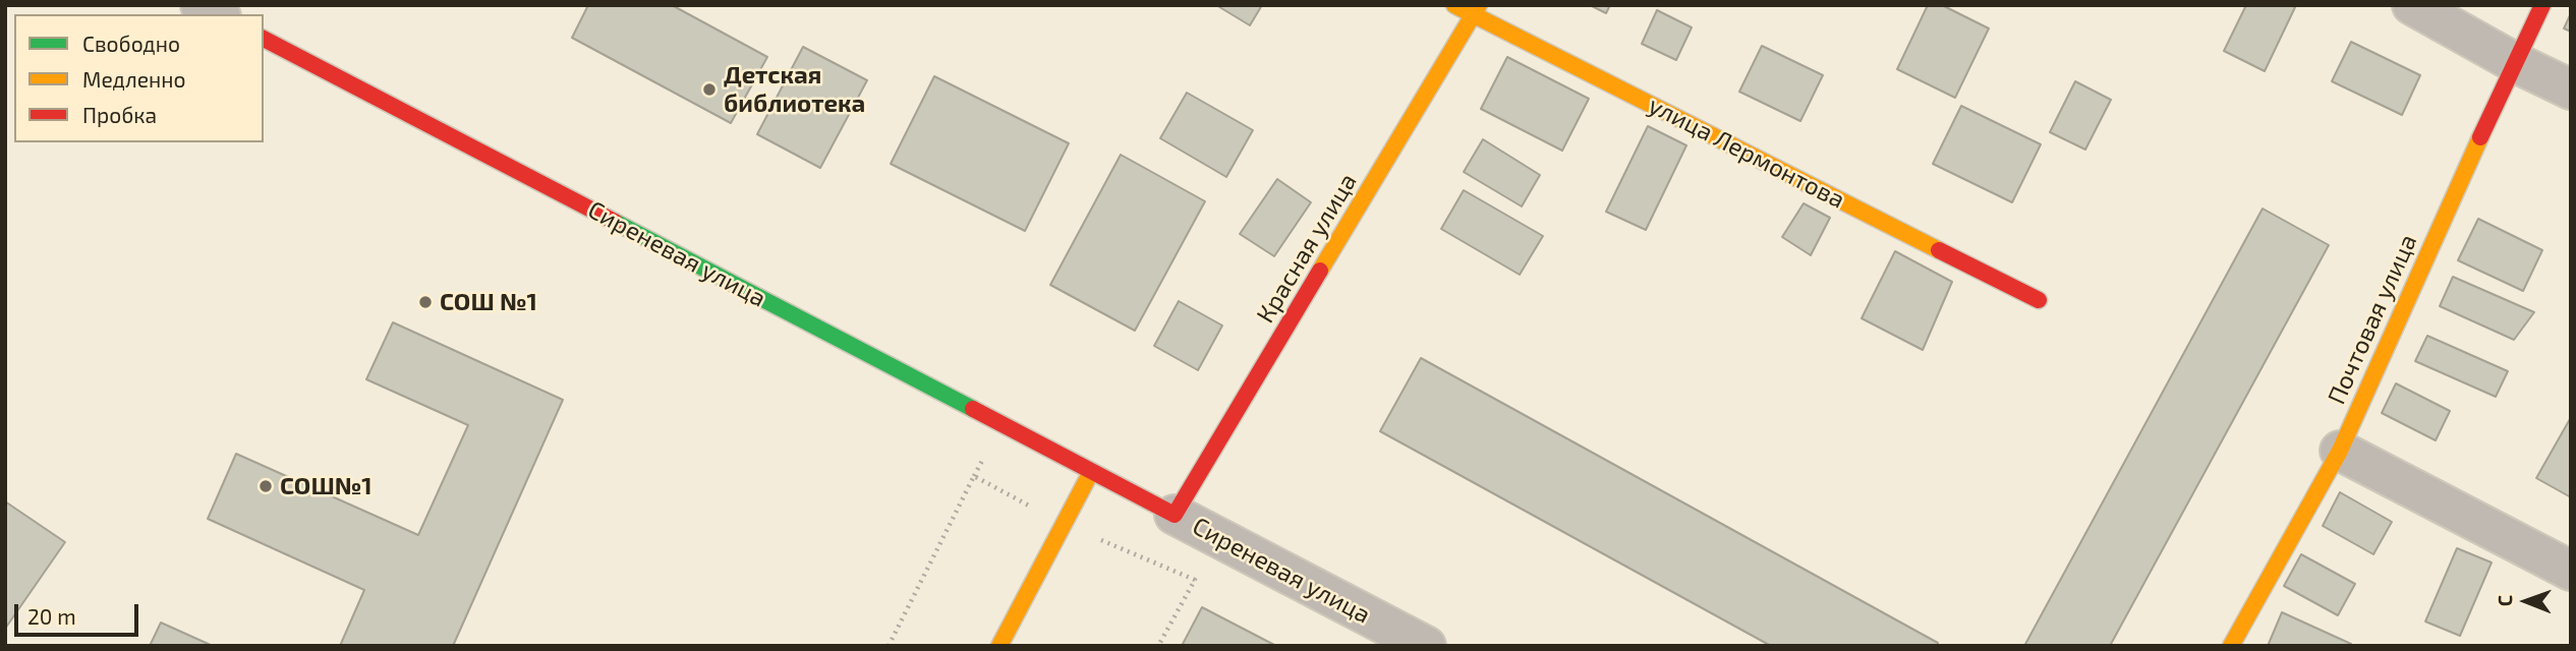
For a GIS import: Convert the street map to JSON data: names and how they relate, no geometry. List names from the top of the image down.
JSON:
{
  "streets": {
    "street": [
      "улица Лермонтова",
      "Красная улица",
      "Сиреневая улица",
      "Почтовая улица"
    ]
  },
  "crossings": [
    ["улица Лермонтова", "Красная улица"],
    ["Красная улица", "Сиреневая улица"]
  ],
  "places": ["Детская библиотека", "СОШ №1", "СОШ№1"],
  "legend": ["Свободно", "Медленно", "Пробка"],
  "scale_bar": "20 m",
  "north": "left"
}
